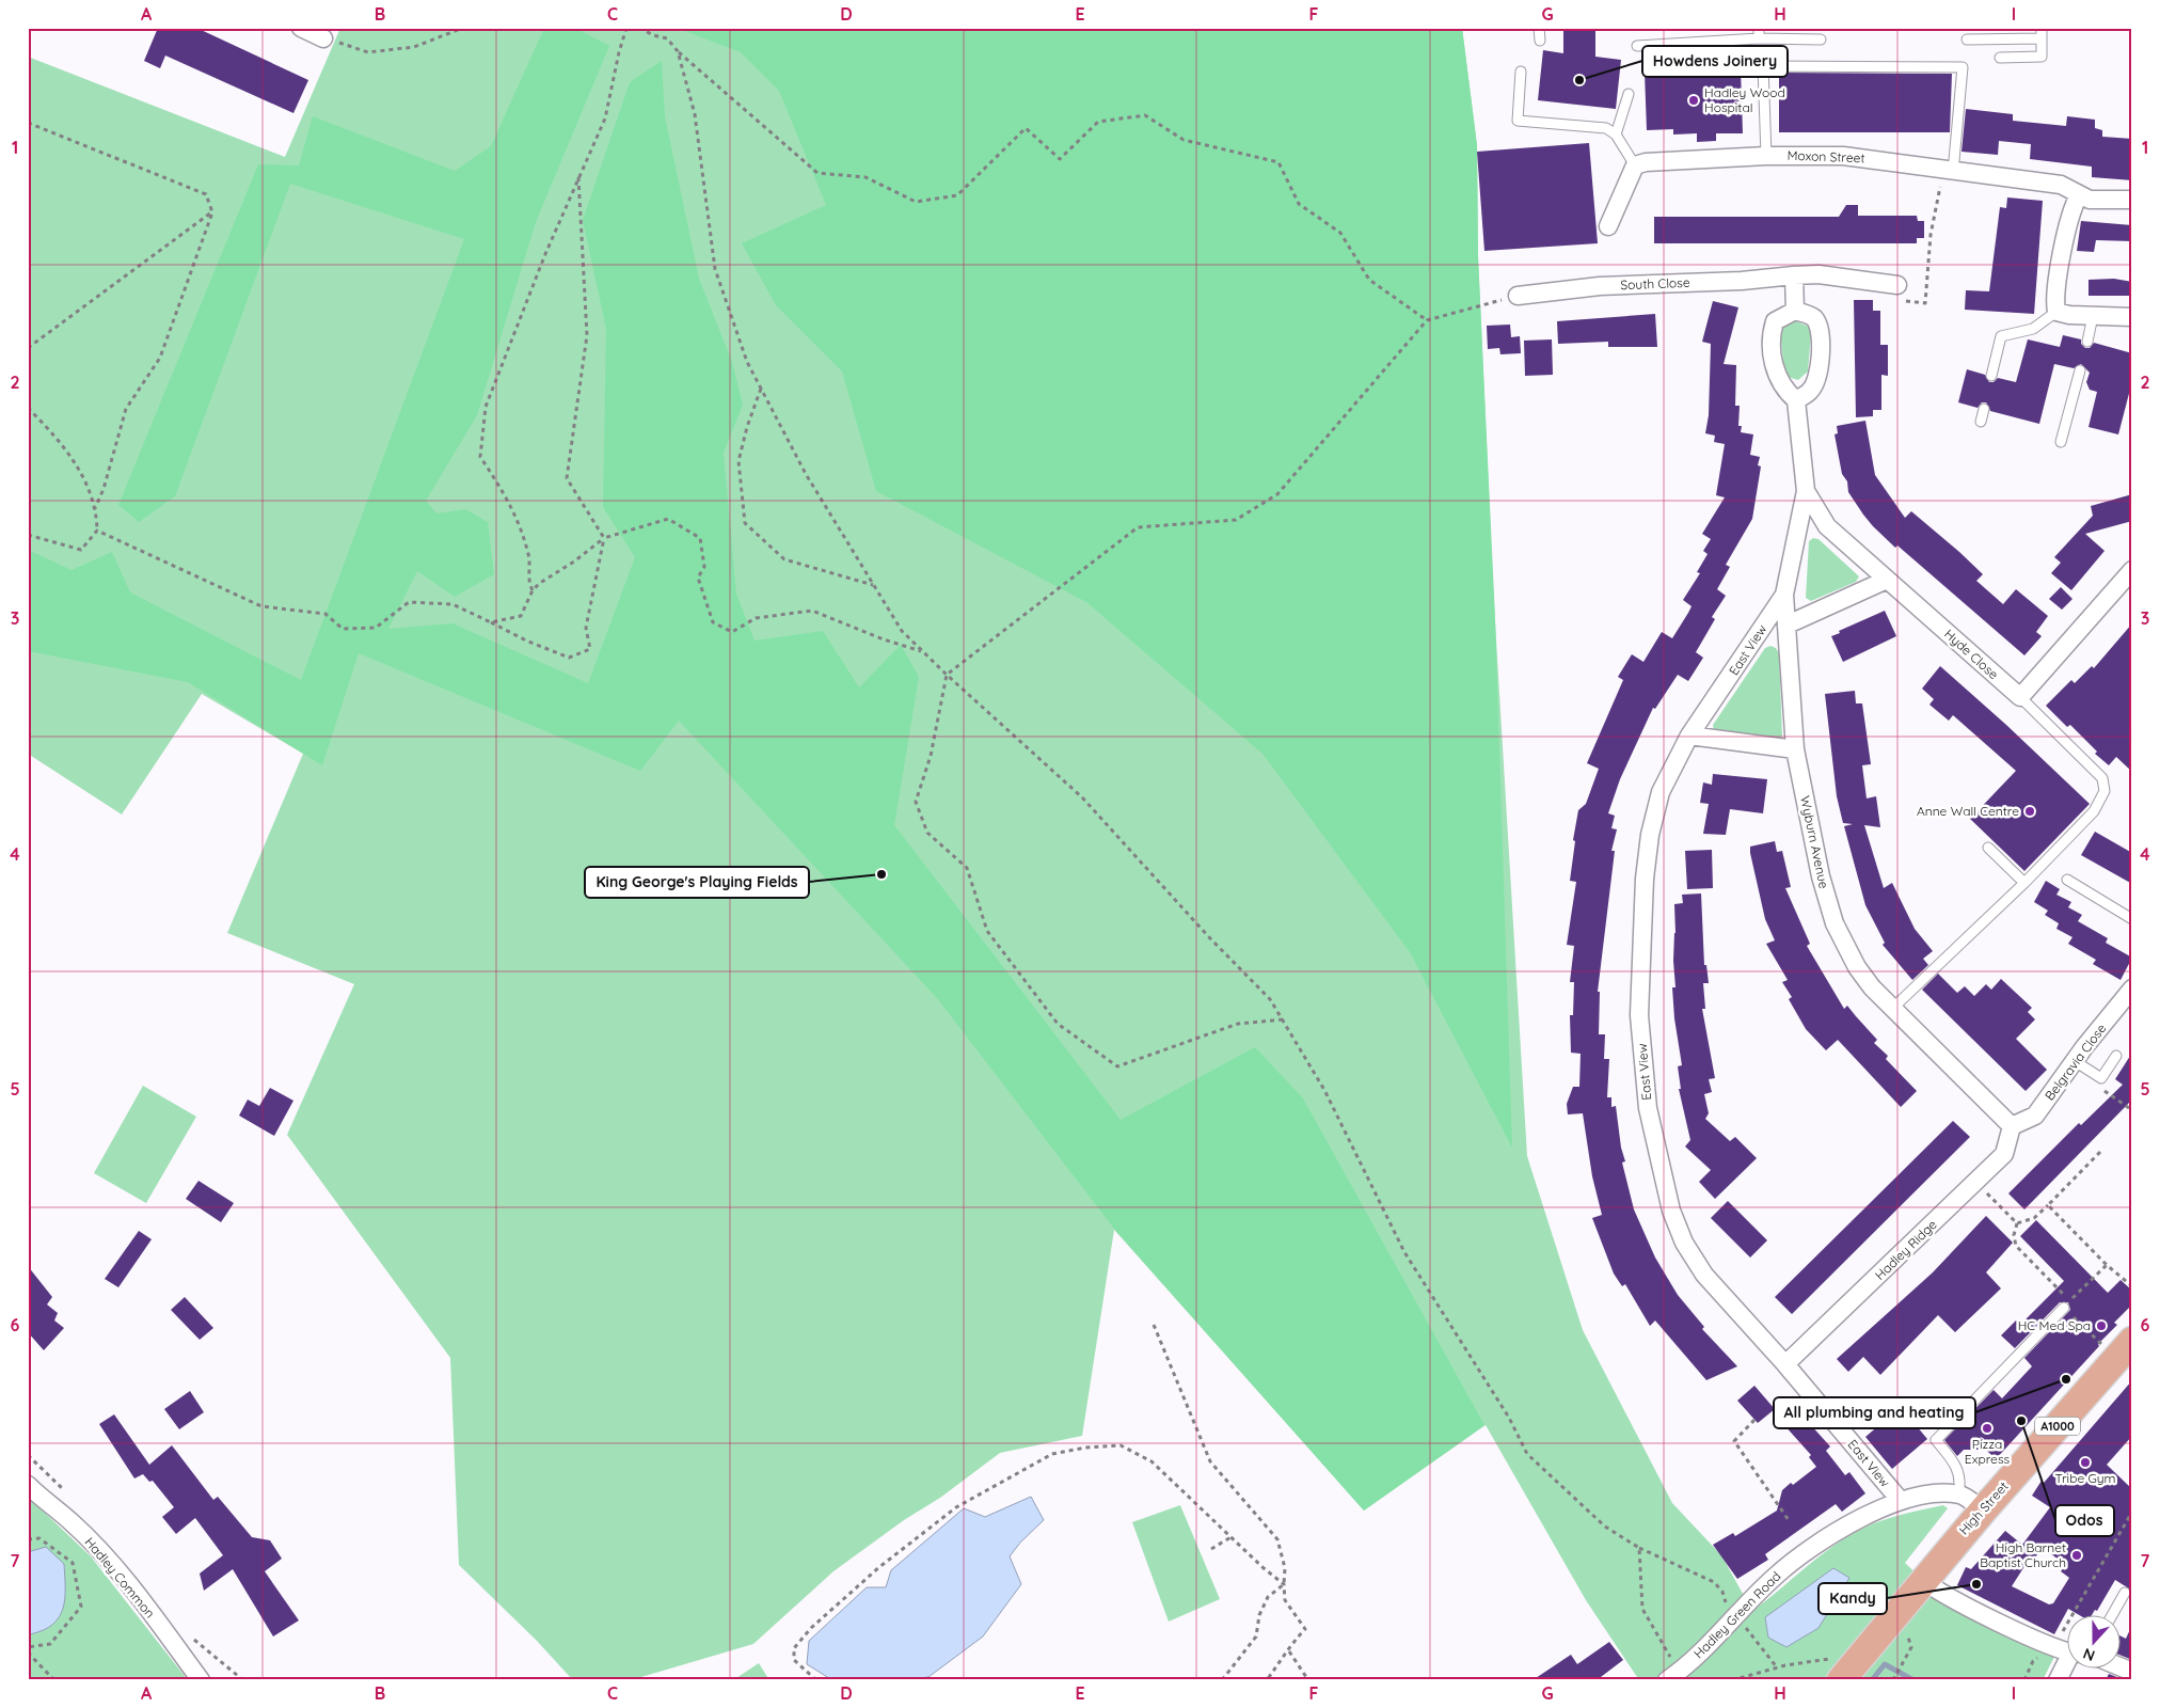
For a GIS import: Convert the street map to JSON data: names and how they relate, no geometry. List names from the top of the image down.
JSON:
{
  "streets": {
    "main road": ["A1000", "High Street"],
    "street": [
      "Moxon Street",
      "South Close",
      "East View",
      "Hyde Close",
      "Wyburn Avenue",
      "Belgravia Close",
      "Hadley Ridge",
      "Hadley Common",
      "Hadley Green Road"
    ]
  },
  "crossings": [
    ["East View", "Wyburn Avenue"],
    ["East View", "Hadley Ridge"],
    ["East View", "Hadley Green Road"],
    ["Hyde Close", "Wyburn Avenue"],
    ["Wyburn Avenue", "Belgravia Close"],
    ["Wyburn Avenue", "Hadley Ridge"],
    ["Belgravia Close", "Hadley Ridge"]
  ],
  "places": [
    "Howdens Joinery",
    "Hadley Wood Hospital",
    "Anne Wall Centre",
    "King George's Playing Fields",
    "HC Med Spa",
    "All plumbing and heating",
    "Odos",
    "Pizza Express",
    "Tribe Gym",
    "High Barnet Baptist Church",
    "Kandy"
  ],
  "north": "bottom",
  "grid": {
    "columns": [
      "A",
      "B",
      "C",
      "D",
      "E",
      "F",
      "G",
      "H",
      "I"
    ],
    "rows": [
      "1",
      "2",
      "3",
      "4",
      "5",
      "6",
      "7"
    ]
  }
}
